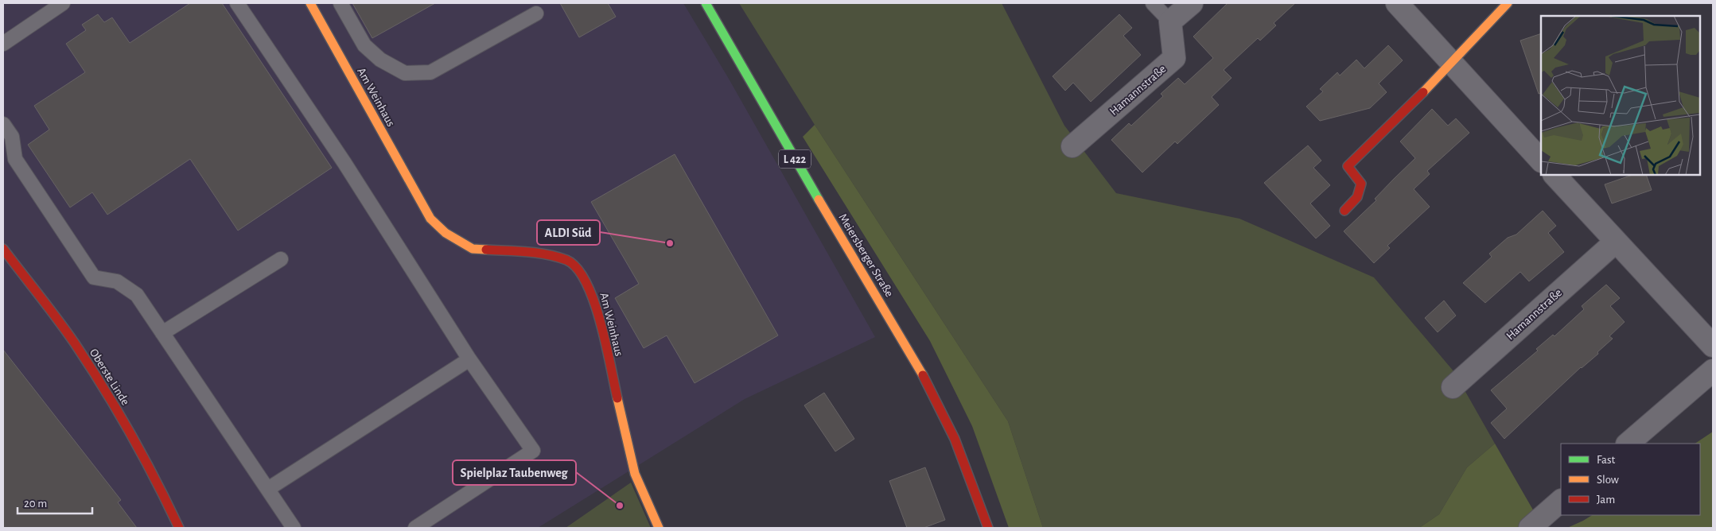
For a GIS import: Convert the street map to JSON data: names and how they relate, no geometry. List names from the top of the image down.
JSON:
{
  "streets": {
    "street": [
      "Hamannstraße",
      "Am Weinhaus",
      "L 422",
      "Meiersberger Straße",
      "Oberste Linde"
    ]
  },
  "places": ["ALDI Süd", "Spielplaz Taubenweg"],
  "legend": ["Fast", "Slow", "Jam"],
  "scale_bar": "20 m"
}
